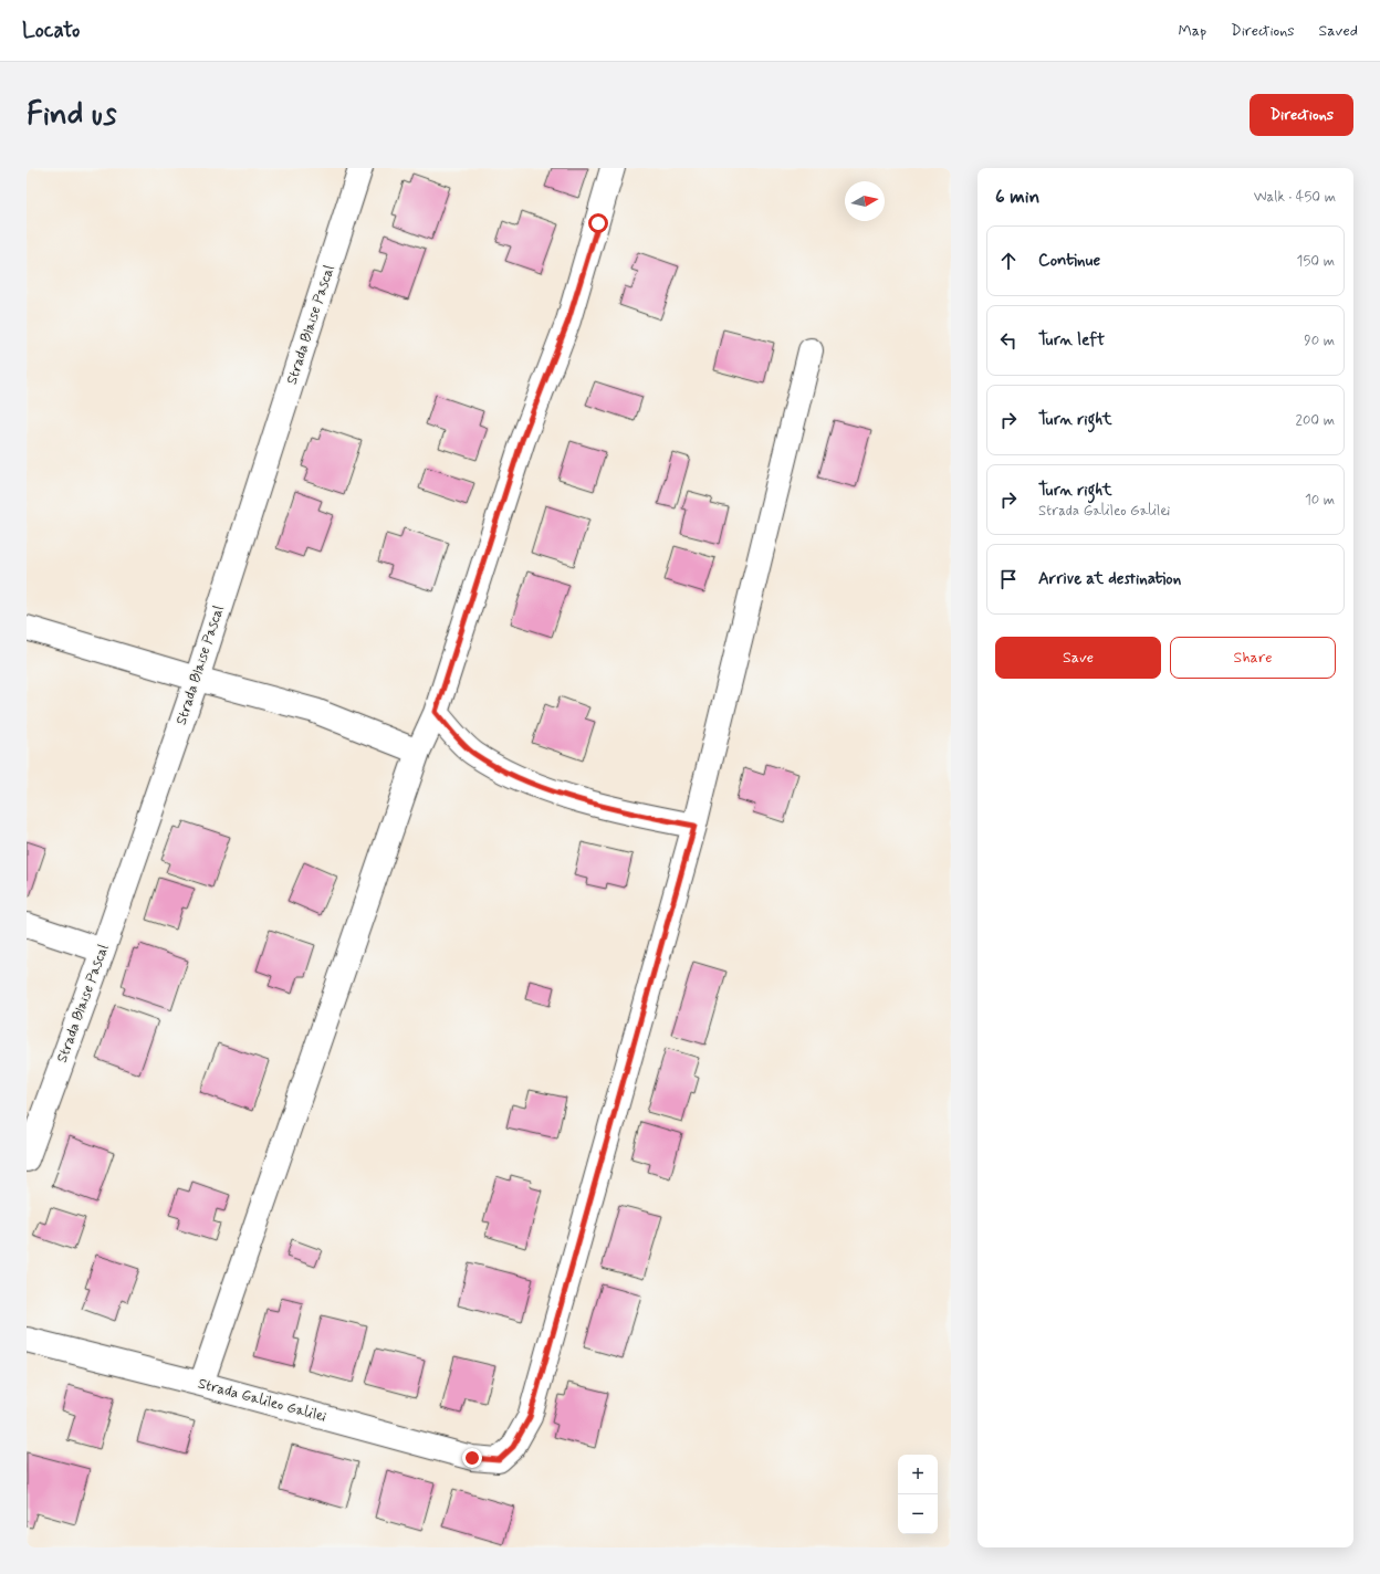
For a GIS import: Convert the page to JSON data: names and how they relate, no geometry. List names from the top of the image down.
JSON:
{
  "streets": {
    "street": ["Strada Blaise Pascal", "Strada Galileo Galilei"]
  },
  "north": "right",
  "page": {
    "header": "Locato",
    "nav": ["Map", "Directions", "Saved"],
    "buttons": [
      "Directions",
      ["Save", "Share"]
    ],
    "title": "Find us",
    "heading": ["6 min", "Walk · 450 m"],
    "list": [
      ["Continue", "150 m"],
      ["Turn left", "90 m"],
      ["Turn right", "200 m"],
      ["Turn right", "Strada Galileo Galilei", "10 m"],
      "Arrive at destination"
    ],
    "map_buttons": ["+", "−"]
  }
}
